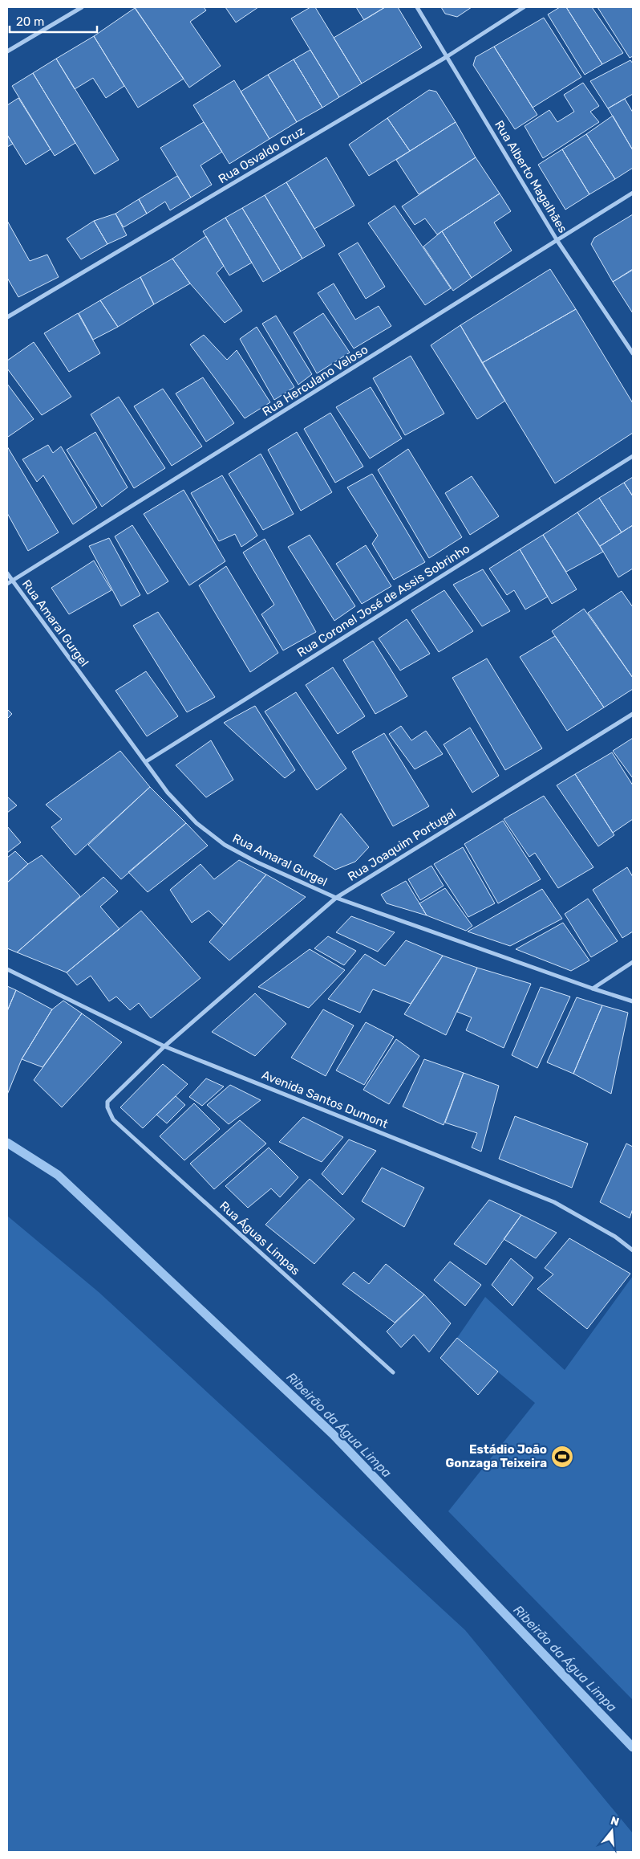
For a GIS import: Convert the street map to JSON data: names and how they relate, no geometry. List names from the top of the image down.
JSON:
{
  "streets": {
    "street": [
      "Rua Osvaldo Cruz",
      "Rua Alberto Magalhães",
      "Rua Herculano Veloso",
      "Rua Coronel José de Assis Sobrinho",
      "Rua Amaral Gurgel",
      "Rua Joaquim Portugal",
      "Avenida Santos Dumont",
      "Rua Águas Limpas"
    ]
  },
  "crossings": [
    ["Rua Osvaldo Cruz", "Rua Alberto Magalhães"],
    ["Rua Alberto Magalhães", "Rua Herculano Veloso"],
    ["Rua Herculano Veloso", "Rua Amaral Gurgel"],
    ["Rua Coronel José de Assis Sobrinho", "Rua Amaral Gurgel"],
    ["Rua Amaral Gurgel", "Rua Joaquim Portugal"],
    ["Rua Joaquim Portugal", "Avenida Santos Dumont"],
    ["Rua Joaquim Portugal", "Rua Águas Limpas"]
  ],
  "water": ["Ribeirão da Água Limpa"],
  "places": {
    "sports": ["Estádio João Gonzaga Teixeira"]
  },
  "scale_bar": "20 m",
  "north": "top"
}
